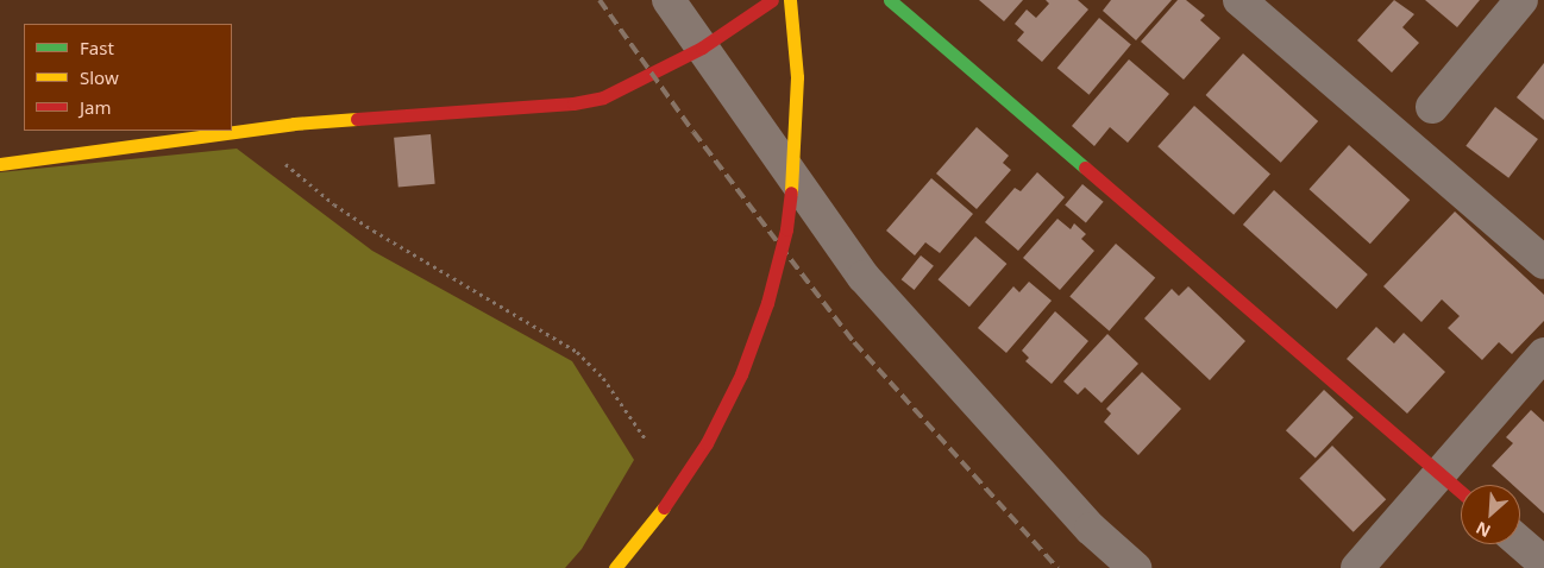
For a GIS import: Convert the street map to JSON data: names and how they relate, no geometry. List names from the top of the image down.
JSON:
{
  "legend": ["Fast", "Slow", "Jam"],
  "north": "bottom left"
}
